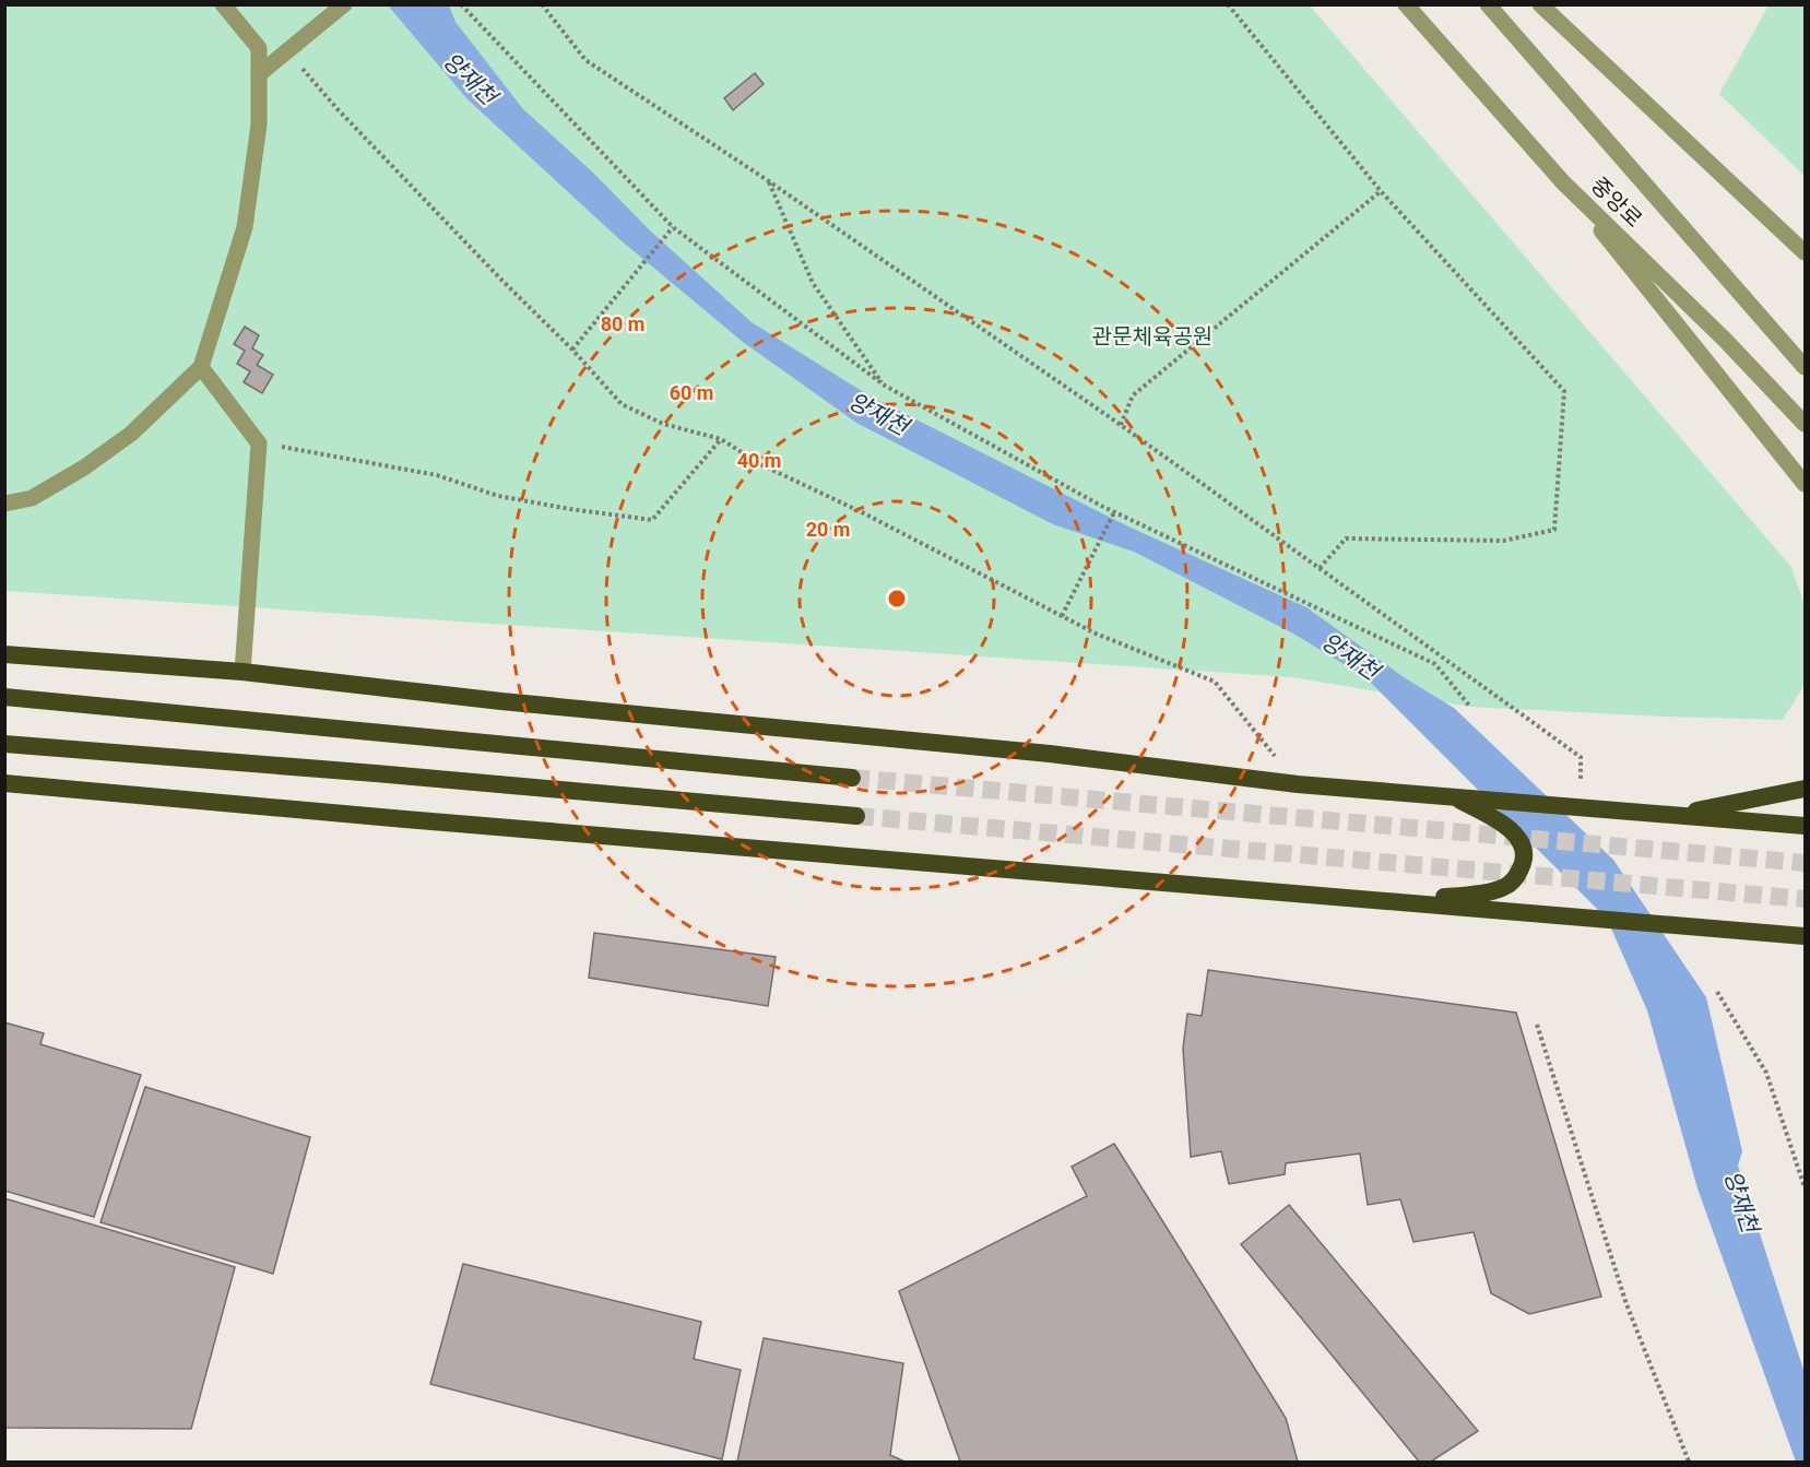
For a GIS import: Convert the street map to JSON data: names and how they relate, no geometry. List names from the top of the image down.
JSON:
{
  "streets": {
    "street": ["중앙로"]
  },
  "water": ["양재천"],
  "parks": ["관문체육공원"],
  "rings": [
    "80 m",
    "60 m",
    "40 m",
    "20 m"
  ]
}
